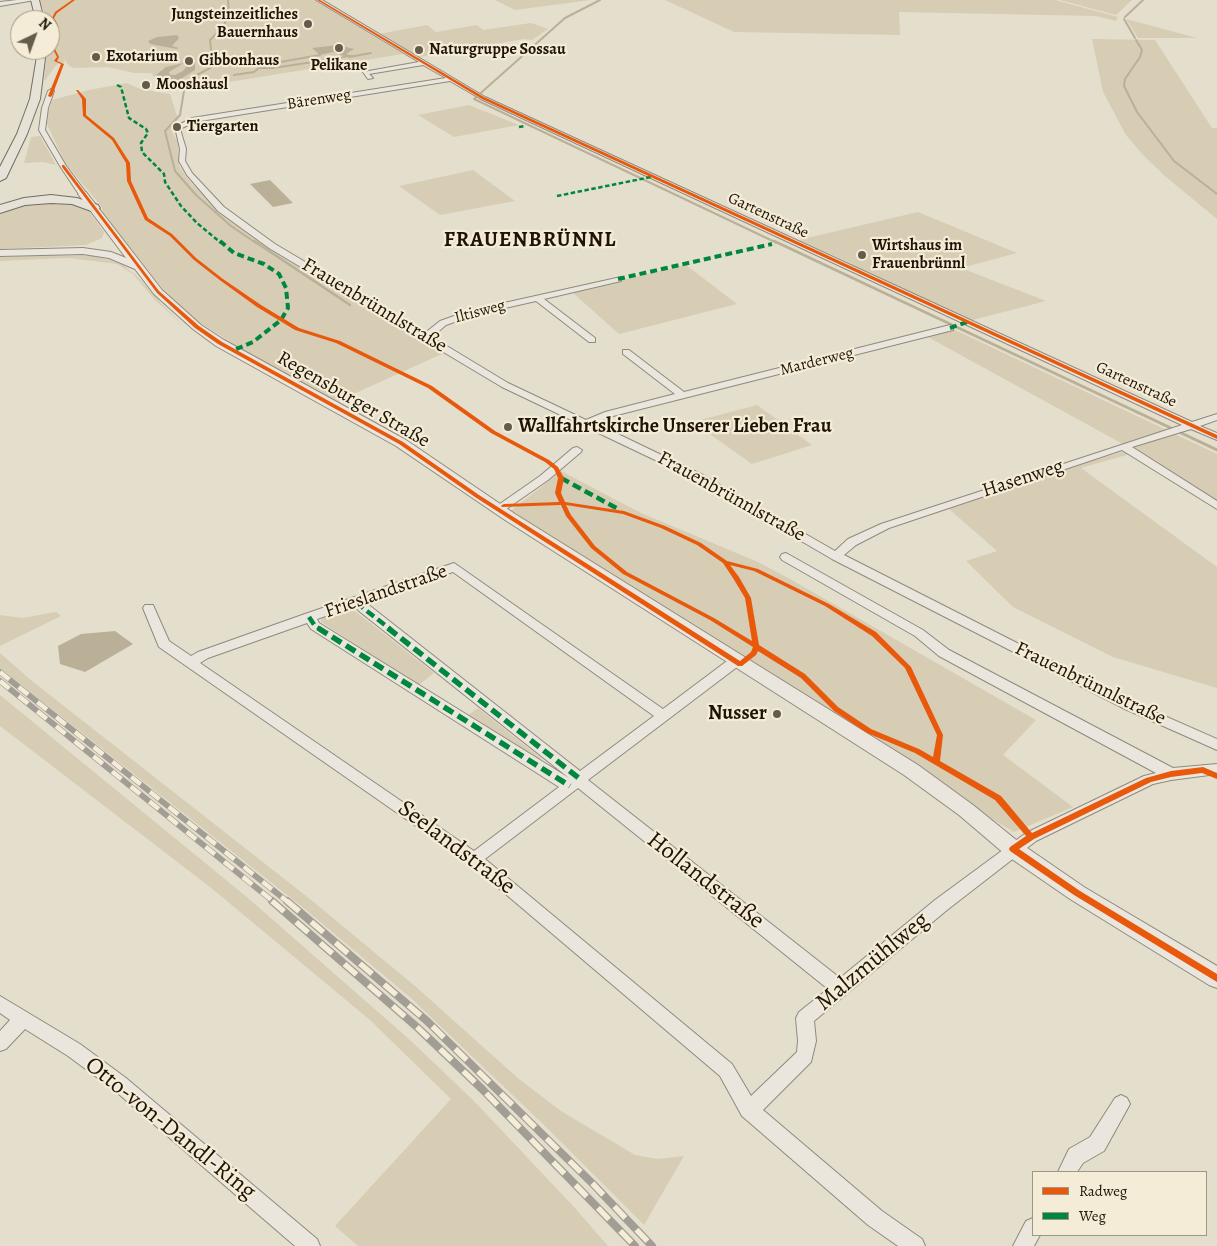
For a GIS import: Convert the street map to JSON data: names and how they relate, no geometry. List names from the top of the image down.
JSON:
{
  "streets": {
    "street": [
      "Bärenweg",
      "Gartenstraße",
      "Frauenbrünnlstraße",
      "Iltisweg",
      "Marderweg",
      "Regensburger Straße",
      "Hasenweg",
      "Frieslandstraße",
      "Seelandstraße",
      "Hollandstraße",
      "Malzmühlweg",
      "Otto-von-Dandl-Ring"
    ]
  },
  "crossings": [
    ["Bärenweg", "Gartenstraße"],
    ["Bärenweg", "Frauenbrünnlstraße"],
    ["Gartenstraße", "Hasenweg"],
    ["Frauenbrünnlstraße", "Iltisweg"],
    ["Frauenbrünnlstraße", "Marderweg"],
    ["Frauenbrünnlstraße", "Hasenweg"],
    ["Regensburger Straße", "Malzmühlweg"],
    ["Frieslandstraße", "Seelandstraße"],
    ["Frieslandstraße", "Hollandstraße"],
    ["Seelandstraße", "Malzmühlweg"],
    ["Hollandstraße", "Malzmühlweg"]
  ],
  "districts": ["FRAUENBRÜNNL"],
  "places": [
    "Jungsteinzeitliches Bauernhaus",
    "Pelikane",
    "Naturgruppe Sossau",
    "Exotarium",
    "Gibbonhaus",
    "Mooshäusl",
    "Tiergarten",
    "Wirtshaus im Frauenbrünnl",
    "Wallfahrtskirche Unserer Lieben Frau",
    "Nusser"
  ],
  "legend": ["Radweg", "Weg"],
  "north": "top right"
}
